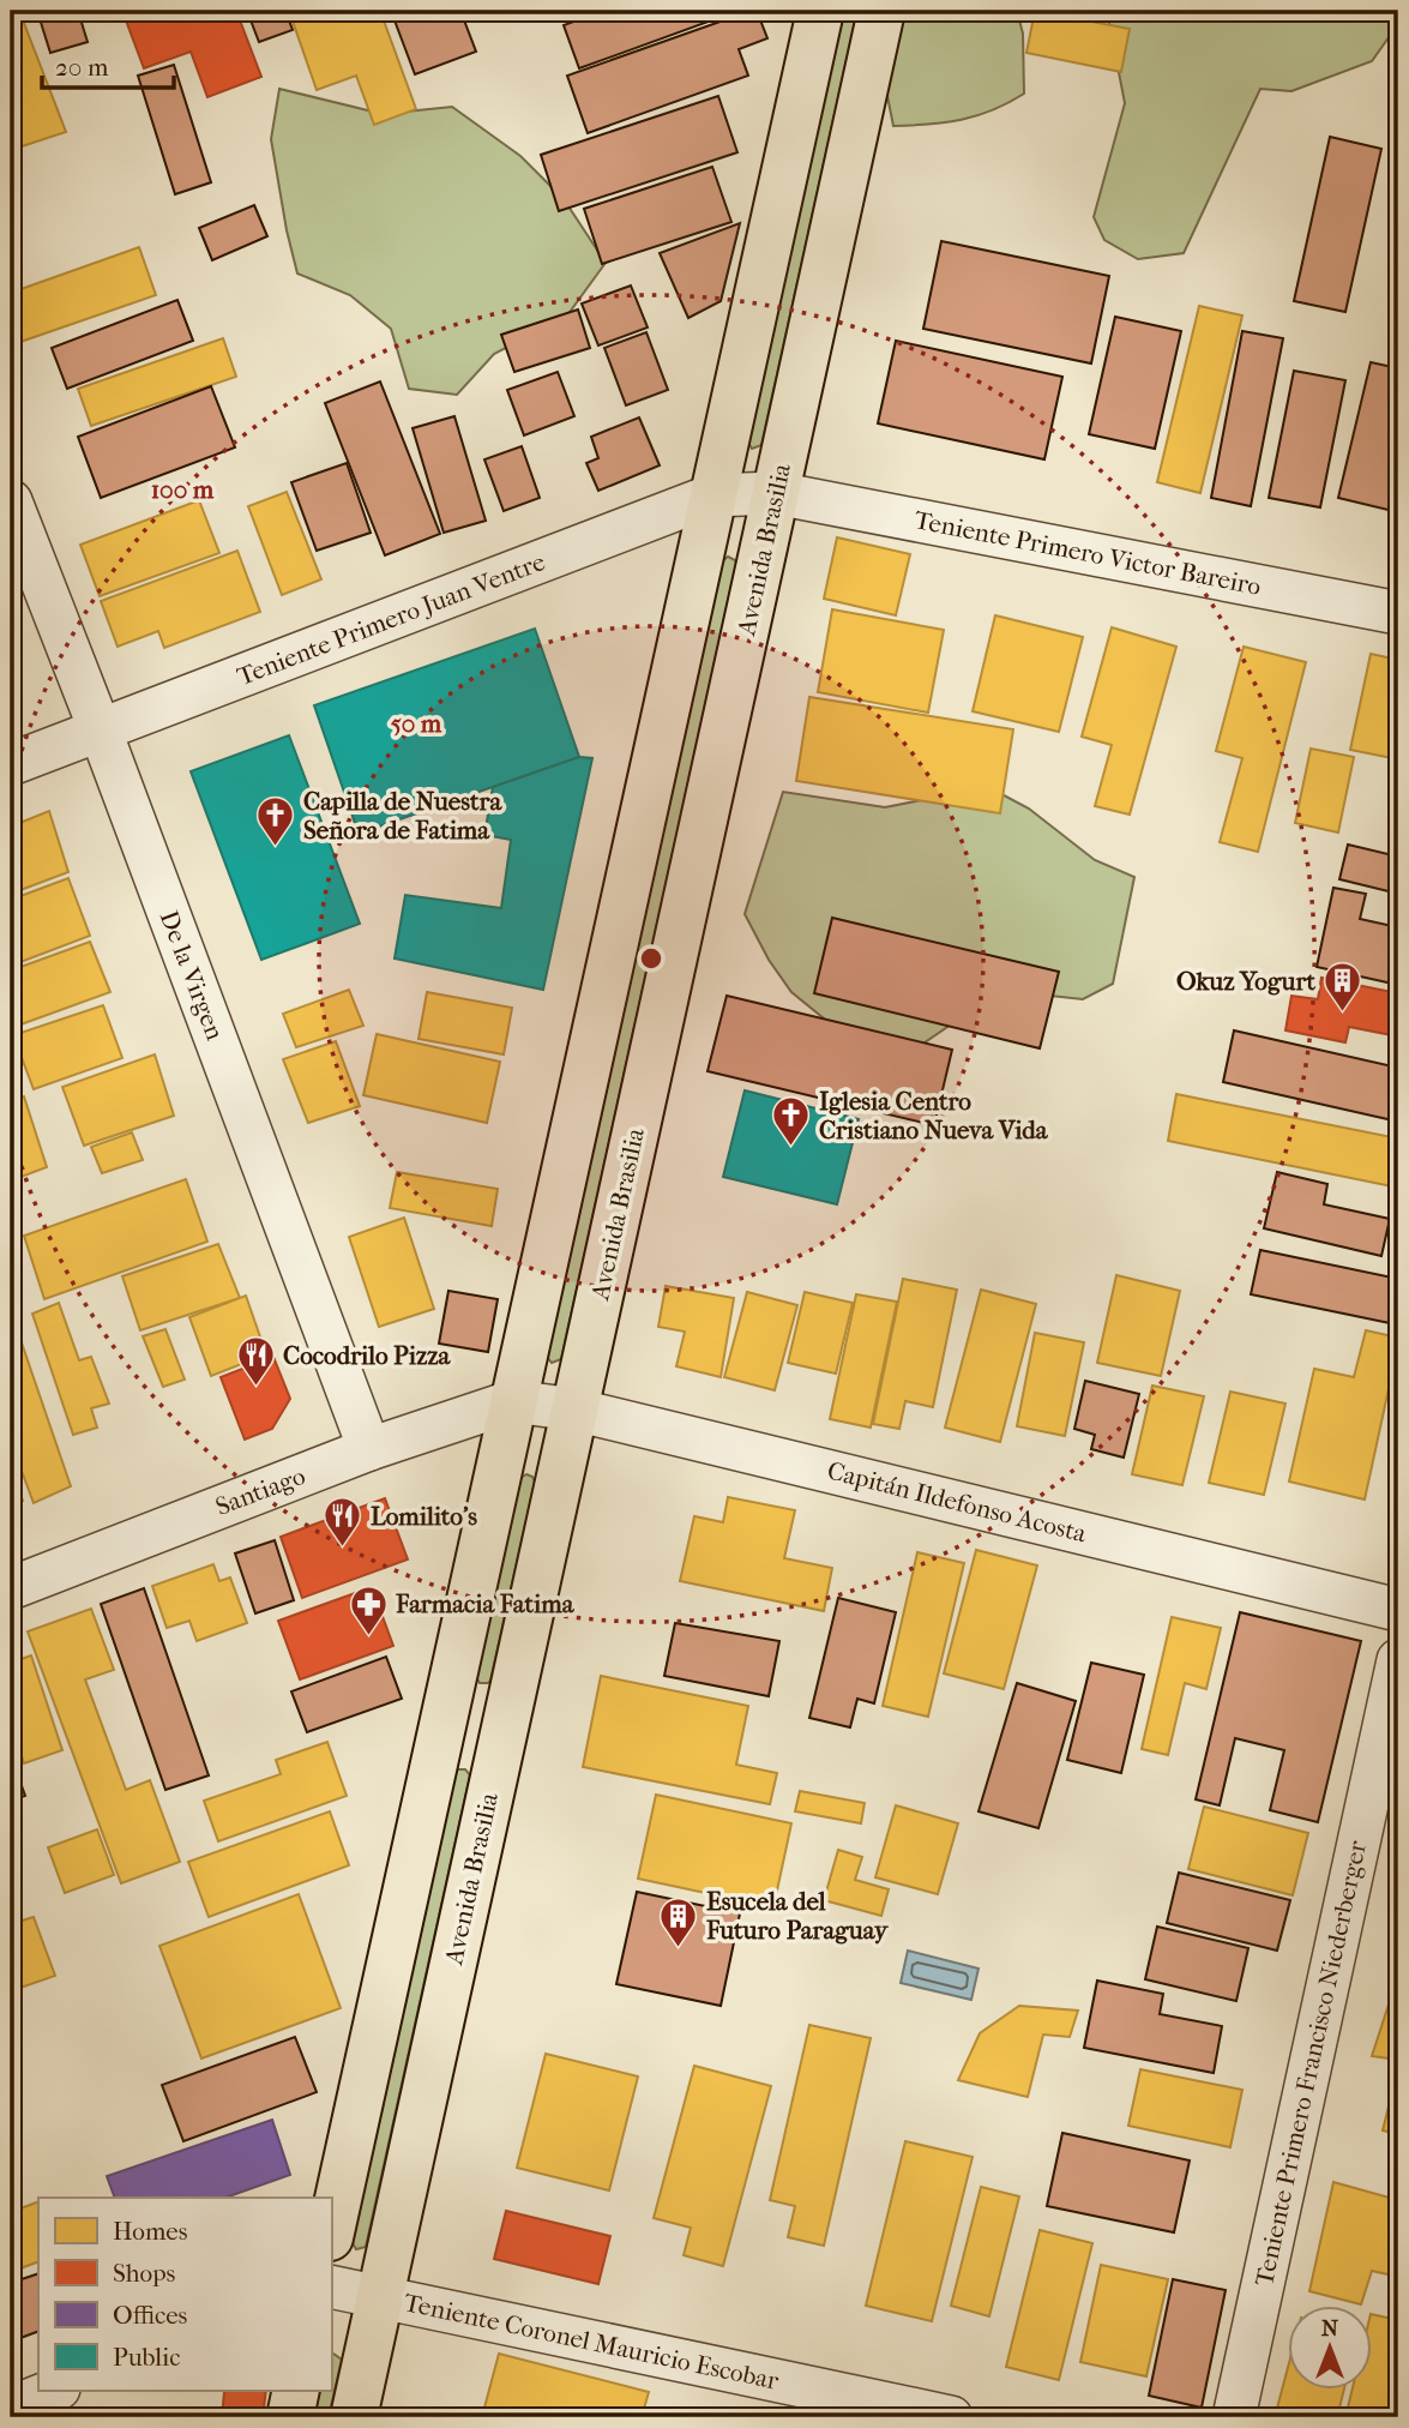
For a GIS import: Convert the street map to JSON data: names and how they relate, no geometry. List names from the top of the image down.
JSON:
{
  "streets": {
    "main road": ["Avenida Brasilia"],
    "street": [
      "Teniente Primero Victor Bareiro",
      "Teniente Primero Juan Ventre",
      "De la Virgen",
      "Santiago",
      "Capitán Ildefonso Acosta",
      "Teniente Primero Francisco Niederberger",
      "Teniente Coronel Mauricio Escobar"
    ]
  },
  "crossings": [
    ["Avenida Brasilia", "Teniente Primero Victor Bareiro"],
    ["Avenida Brasilia", "Teniente Primero Juan Ventre"],
    ["Avenida Brasilia", "Capitán Ildefonso Acosta"],
    ["Avenida Brasilia", "Teniente Coronel Mauricio Escobar"],
    ["Teniente Primero Victor Bareiro", "Teniente Primero Juan Ventre"],
    ["Teniente Primero Juan Ventre", "De la Virgen"],
    ["De la Virgen", "Santiago"],
    ["Santiago", "Capitán Ildefonso Acosta"]
  ],
  "places": {
    "church": ["Capilla de Nuestra Señora de Fatima", "Iglesia Centro Cristiano Nueva Vida"],
    "building": ["Okuz Yogurt", "Esucela del Futuro Paraguay"],
    "restaurant": ["Cocodrilo Pizza", "Lomilito's"],
    "pharmacy": ["Farmacia Fatima"]
  },
  "legend": [
    "Homes",
    "Shops",
    "Offices",
    "Public"
  ],
  "scale_bar": "20 m",
  "north": "top",
  "rings": ["100 m", "50 m"]
}
